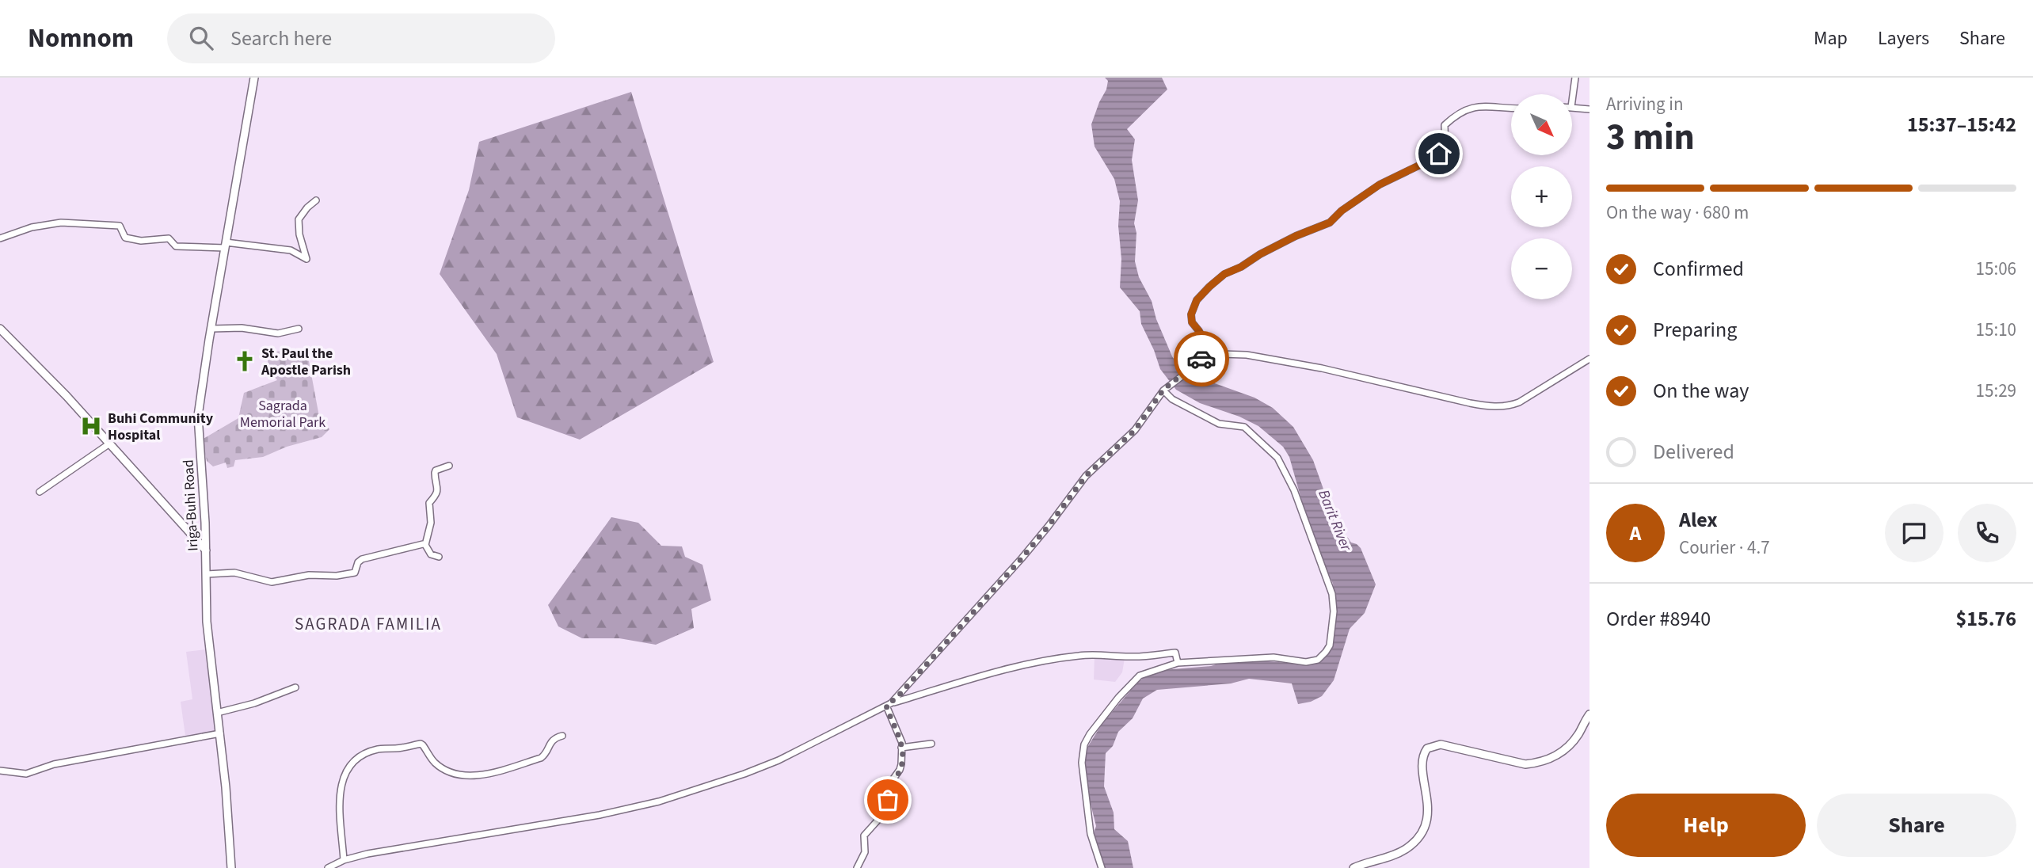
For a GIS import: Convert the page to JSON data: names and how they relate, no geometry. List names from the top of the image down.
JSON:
{
  "streets": {
    "main road": ["Iriga-Buhi Road"]
  },
  "districts": ["SAGRADA FAMILIA"],
  "water": ["Barit River"],
  "parks": ["Sagrada Memorial Park"],
  "places": {
    "church": ["St. Paul the Apostle Parish"],
    "hospital": ["Buhi Community Hospital"]
  },
  "north": "bottom right",
  "page": {
    "header": "Nomnom",
    "search": "Search here",
    "nav": ["Map", "Layers", "Share"],
    "heading": ["3 min", "Arriving in", "15:37–15:42"],
    "panel": [
      "Alex",
      "Courier · 4.7",
      "Order #8940",
      "$15.76"
    ],
    "map_buttons": ["+", "−"],
    "bar": "On the way · 680 m",
    "list": [
      ["Confirmed", "15:06"],
      ["Preparing", "15:10"],
      ["On the way", "15:29"],
      "Delivered"
    ],
    "round": "A",
    "buttons": ["Help", "Share"]
  }
}
